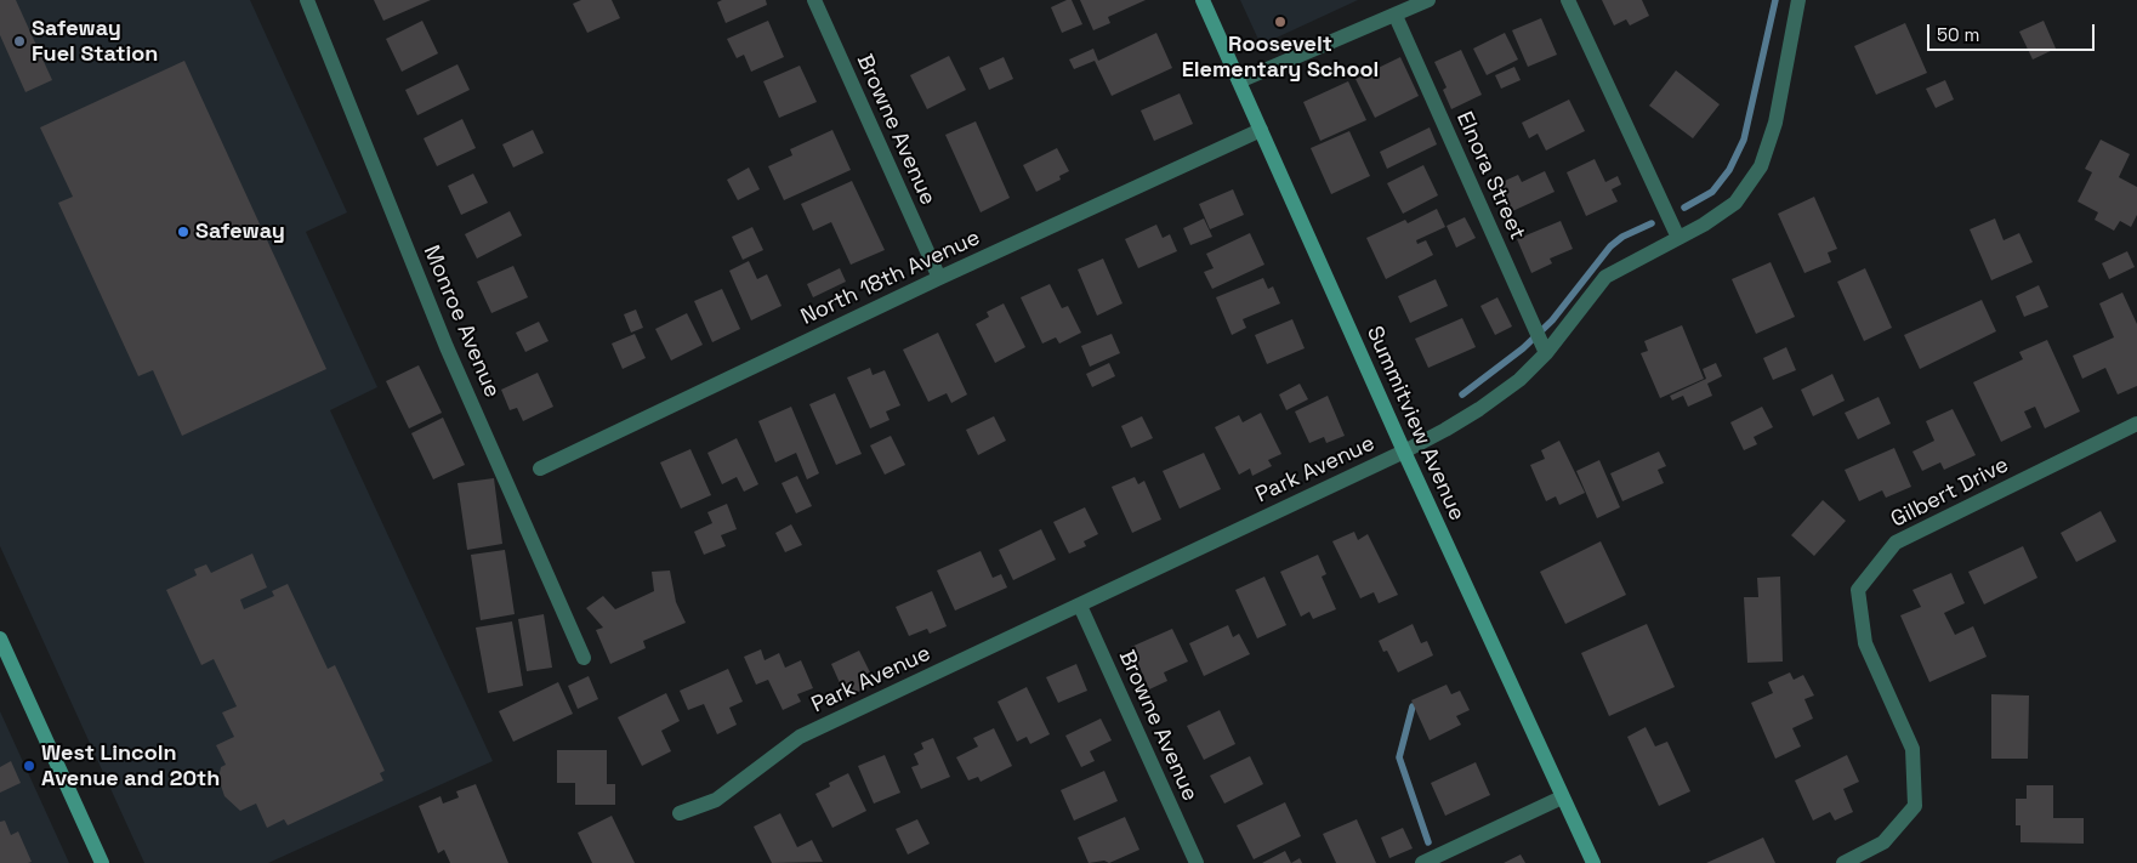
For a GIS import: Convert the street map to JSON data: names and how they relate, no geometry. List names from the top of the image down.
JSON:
{
  "streets": {
    "main road": ["Summitview Avenue"],
    "street": [
      "Browne Avenue",
      "Elnora Street",
      "North 18th Avenue",
      "Monroe Avenue",
      "Park Avenue",
      "Gilbert Drive"
    ]
  },
  "crossings": [
    ["Browne Avenue", "North 18th Avenue"],
    ["Browne Avenue", "Park Avenue"],
    ["Elnora Street", "Park Avenue"],
    ["North 18th Avenue", "Summitview Avenue"],
    ["Summitview Avenue", "Park Avenue"]
  ],
  "places": [
    "Roosevelt Elementary School",
    "Safeway Fuel Station",
    "Safeway",
    "West Lincoln Avenue and 20th"
  ],
  "scale_bar": "50 m"
}
